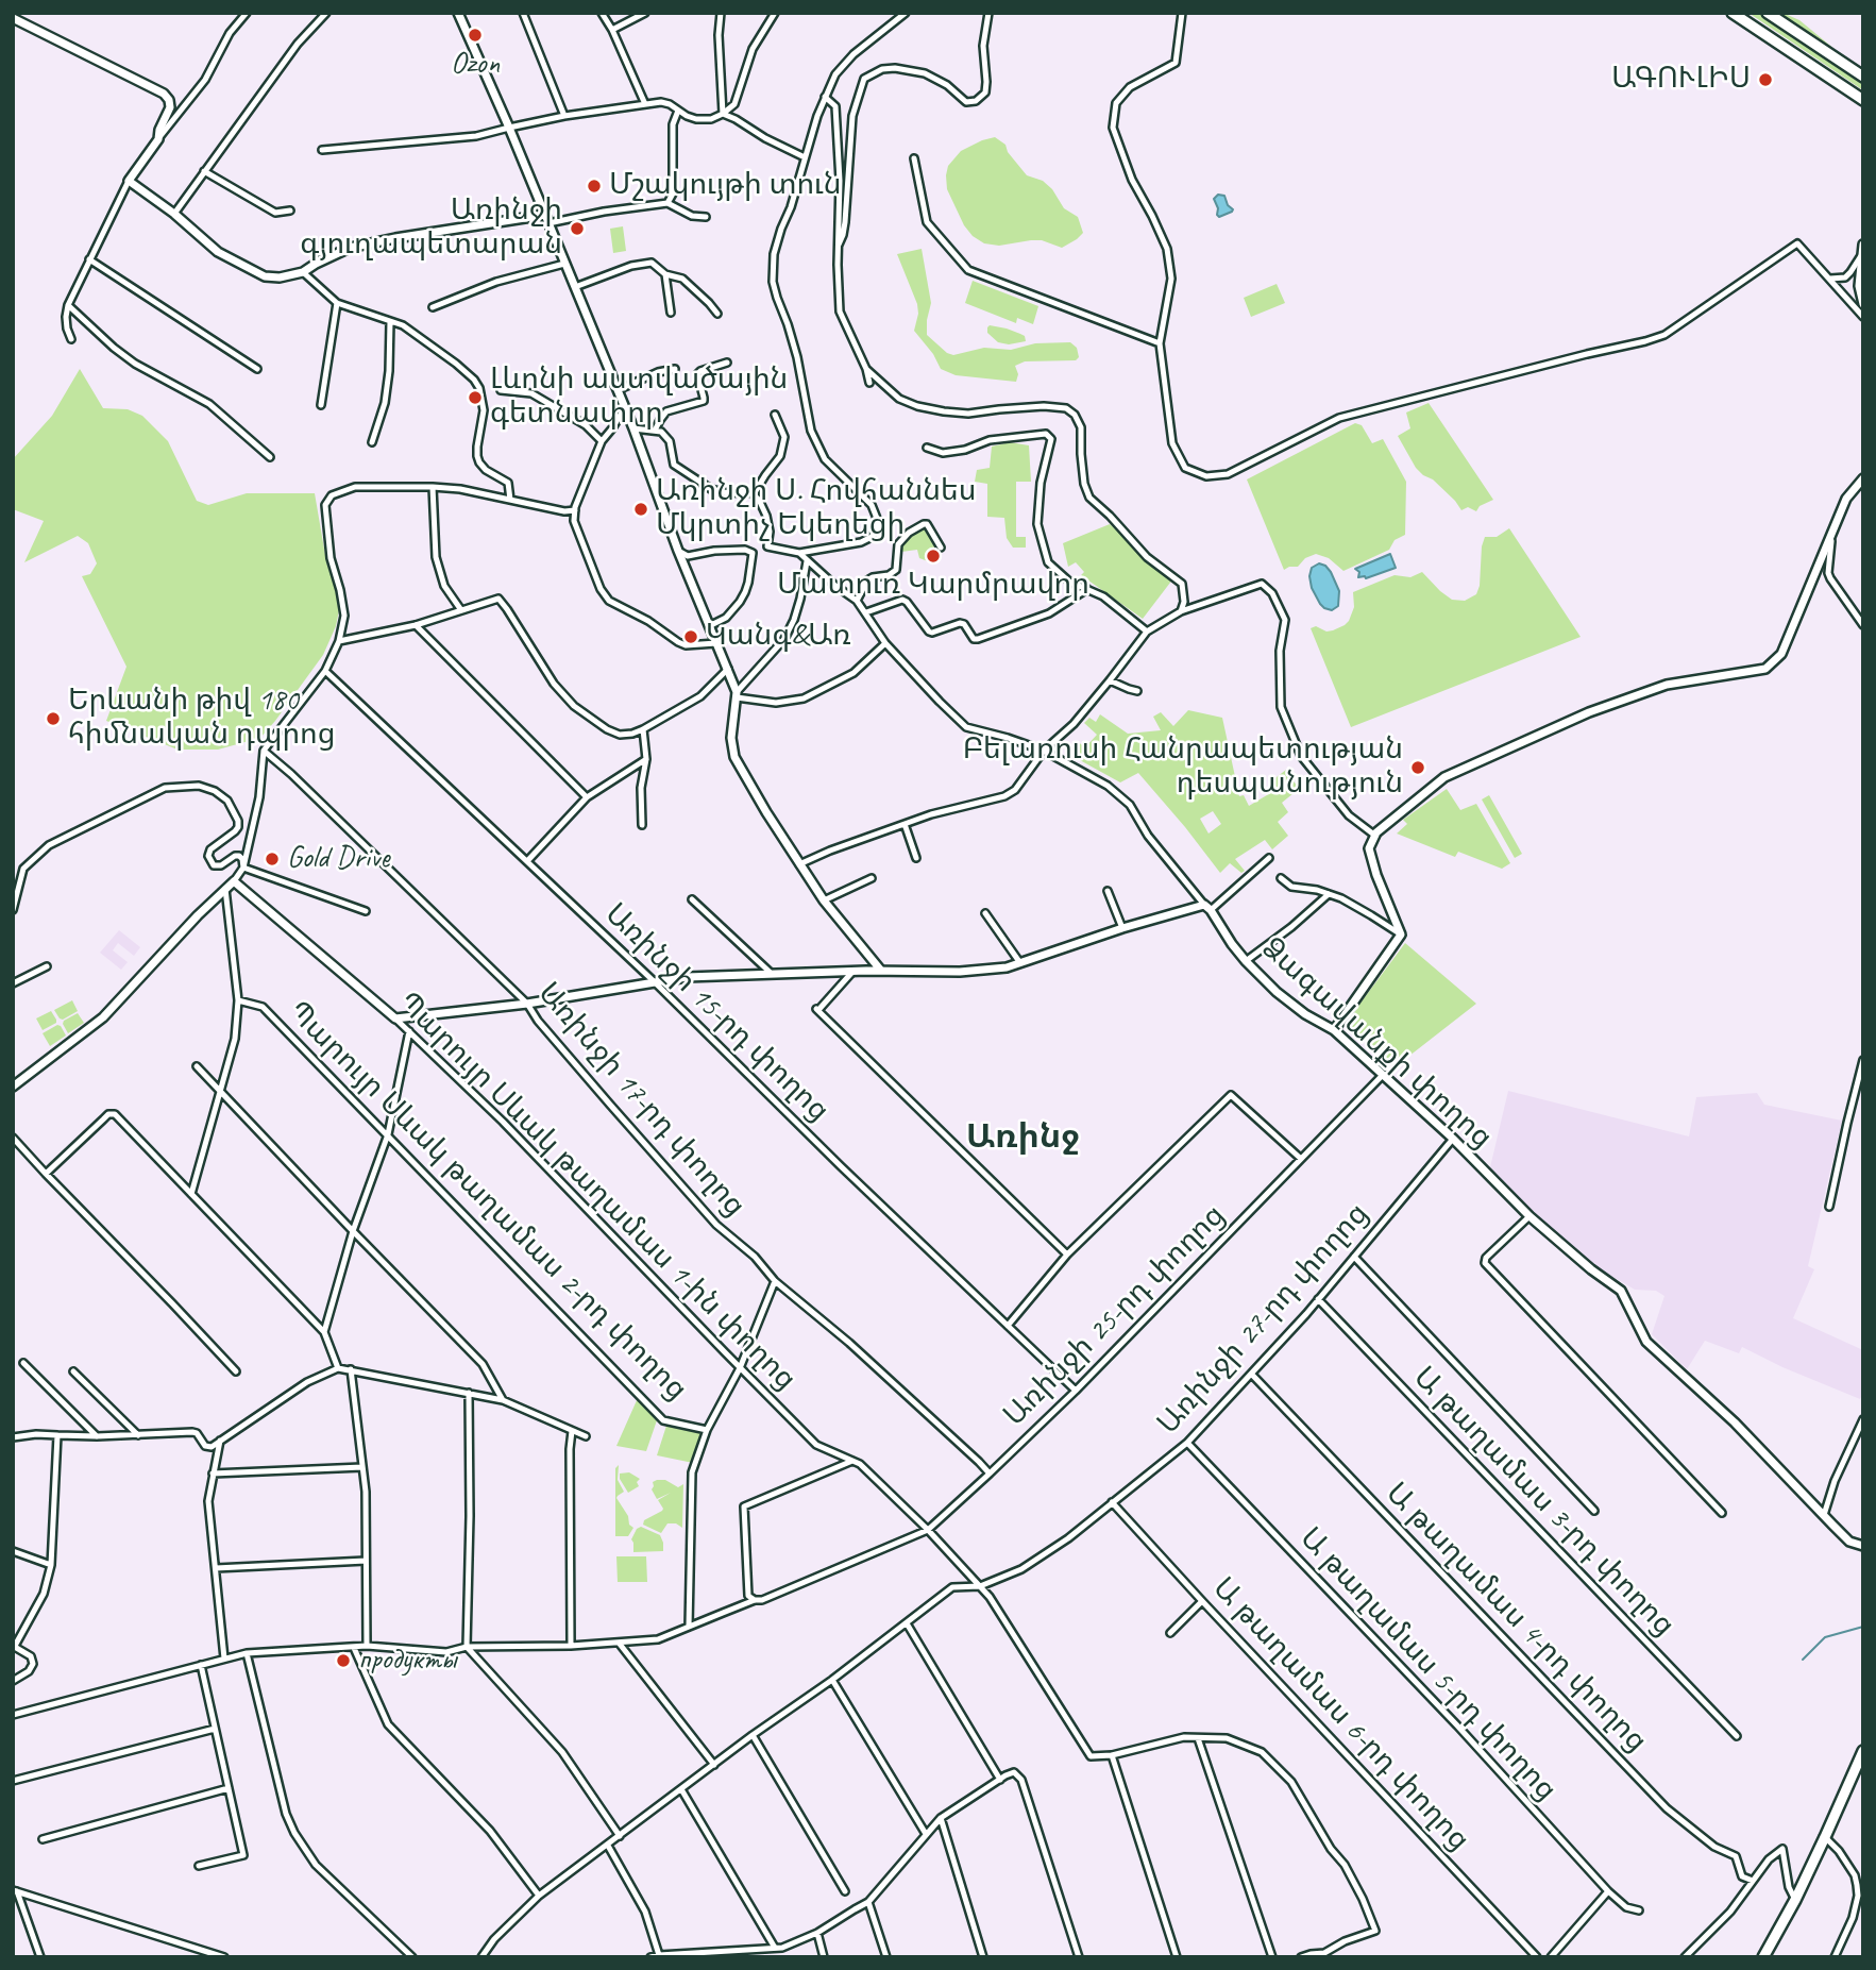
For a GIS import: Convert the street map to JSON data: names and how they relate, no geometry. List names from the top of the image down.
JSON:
{
  "streets": {
    "street": [
      "Առինջի 15-րդ փողոց",
      "Ձագավանքի փողոց",
      "Առինջի 17-րդ փողոց",
      "Պարույր Սևակ թաղամաս 1-ին փողոց",
      "Պարույր Սևակ թաղամաս 2-րդ փողոց",
      "Առինջի 25-րդ փողոց",
      "Առինջի 27-րդ փողոց",
      "Ա թաղամաս 3-րդ փողոց",
      "Ա թաղամաս 4-րդ փողոց",
      "Ա թաղամաս 5-րդ փողոց",
      "Ա թաղամաս 6-րդ փողոց"
    ]
  },
  "crossings": [
    ["Առինջի 15-րդ փողոց", "Առինջի 25-րդ փողոց"],
    ["Ձագավանքի փողոց", "Առինջի 25-րդ փողոց"],
    ["Ձագավանքի փողոց", "Առինջի 27-րդ փողոց"],
    ["Առինջի 17-րդ փողոց", "Առինջի 25-րդ փողոց"],
    ["Պարույր Սևակ թաղամաս 1-ին փողոց", "Առինջի 25-րդ փողոց"],
    ["Առինջի 27-րդ փողոց", "Ա թաղամաս 3-րդ փողոց"],
    ["Առինջի 27-րդ փողոց", "Ա թաղամաս 4-րդ փողոց"],
    ["Առինջի 27-րդ փողոց", "Ա թաղամաս 5-րդ փողոց"],
    ["Առինջի 27-րդ փողոց", "Ա թաղամաս 6-րդ փողոց"]
  ],
  "districts": ["Առինջ"],
  "places": [
    "Ozon",
    "ԱԳՈՒԼԻՍ",
    "Մշակույթի տուն",
    "Առինջի գյուղապետարան",
    "Լևոնի աստվածային գետնափոր",
    "Առինջի Ս. Հովհաննես Մկրտիչ Եկեղեցի",
    "Մատուռ Կարմրավոր",
    "Կանգ&Առ",
    "Երևանի թիվ 180 հիմնական դպրոց",
    "Բելառուսի Հանրապետության դեսպանություն",
    "Gold Drive",
    "продукты"
  ]
}
